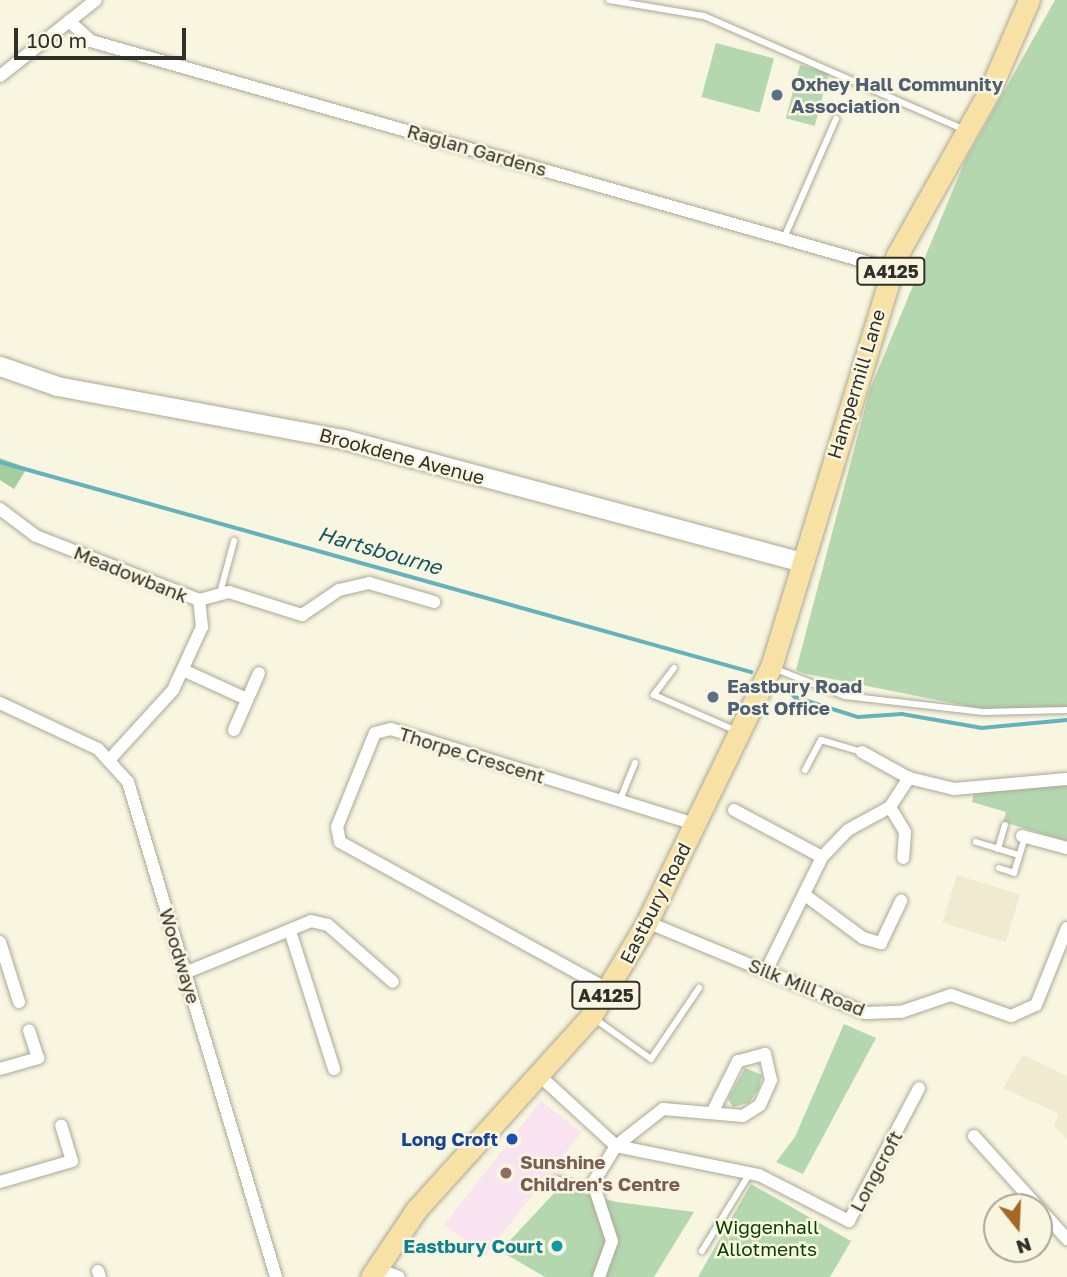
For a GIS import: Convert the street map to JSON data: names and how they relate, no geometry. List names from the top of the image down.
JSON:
{
  "streets": {
    "main road": [
      "A4125",
      "Hampermill Lane",
      "Brookdene Avenue",
      "Eastbury Road"
    ],
    "street": [
      "Raglan Gardens",
      "Meadowbank",
      "Thorpe Crescent",
      "Woodwaye",
      "Silk Mill Road",
      "Longcroft"
    ]
  },
  "crossings": [
    ["Raglan Gardens", "Hampermill Lane"],
    ["Hampermill Lane", "Brookdene Avenue"],
    ["Hampermill Lane", "Eastbury Road"],
    ["Meadowbank", "Woodwaye"],
    ["Thorpe Crescent", "Eastbury Road"],
    ["Eastbury Road", "Silk Mill Road"]
  ],
  "water": ["Hartsbourne"],
  "parks": ["Wiggenhall Allotments"],
  "places": [
    "Oxhey Hall Community Association",
    "Eastbury Road Post Office",
    "Long Croft",
    "Sunshine Children's Centre",
    "Eastbury Court"
  ],
  "scale_bar": "100 m",
  "north": "bottom"
}
